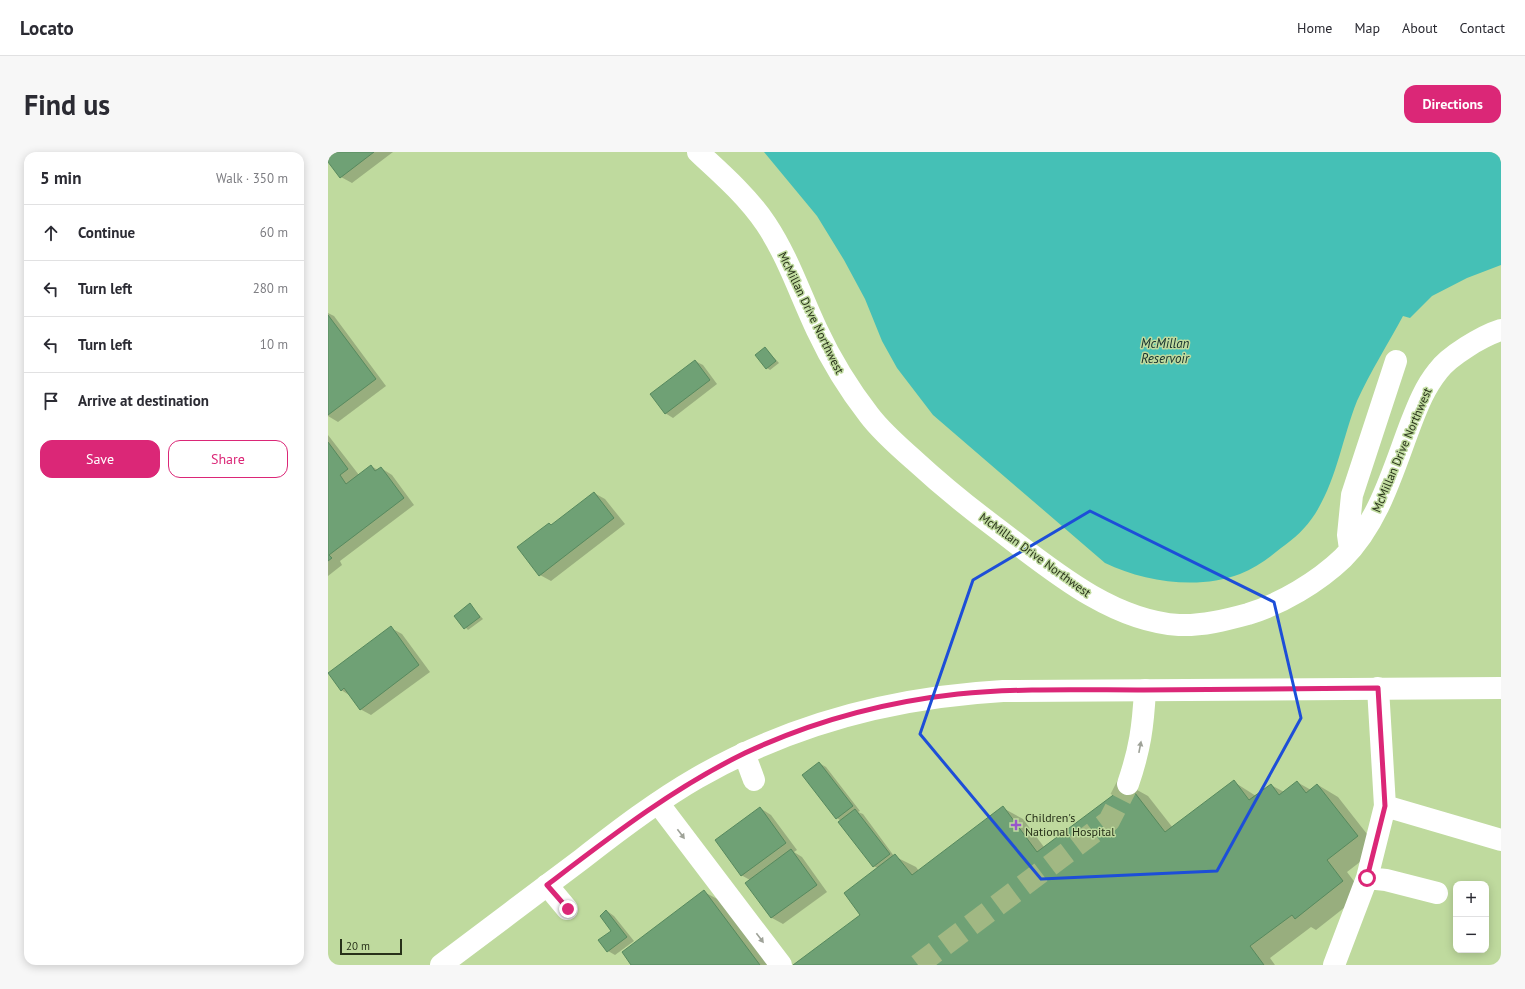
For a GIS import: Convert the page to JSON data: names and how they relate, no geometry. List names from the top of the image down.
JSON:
{
  "streets": {
    "main road": ["McMillan Drive Northwest"]
  },
  "water": ["McMillan Reservoir"],
  "places": {
    "health": ["Children's National Hospital"]
  },
  "scale_bar": "20 m",
  "page": {
    "header": "Locato",
    "nav": [
      "Home",
      "Map",
      "About",
      "Contact"
    ],
    "buttons": [
      "Directions",
      ["Save", "Share"]
    ],
    "title": "Find us",
    "heading": ["5 min", "Walk · 350 m"],
    "list": [
      ["Continue", "60 m"],
      ["Turn left", "280 m"],
      ["Turn left", "10 m"],
      "Arrive at destination"
    ],
    "map_buttons": ["+", "−"],
    "scale": "20 m"
  }
}
